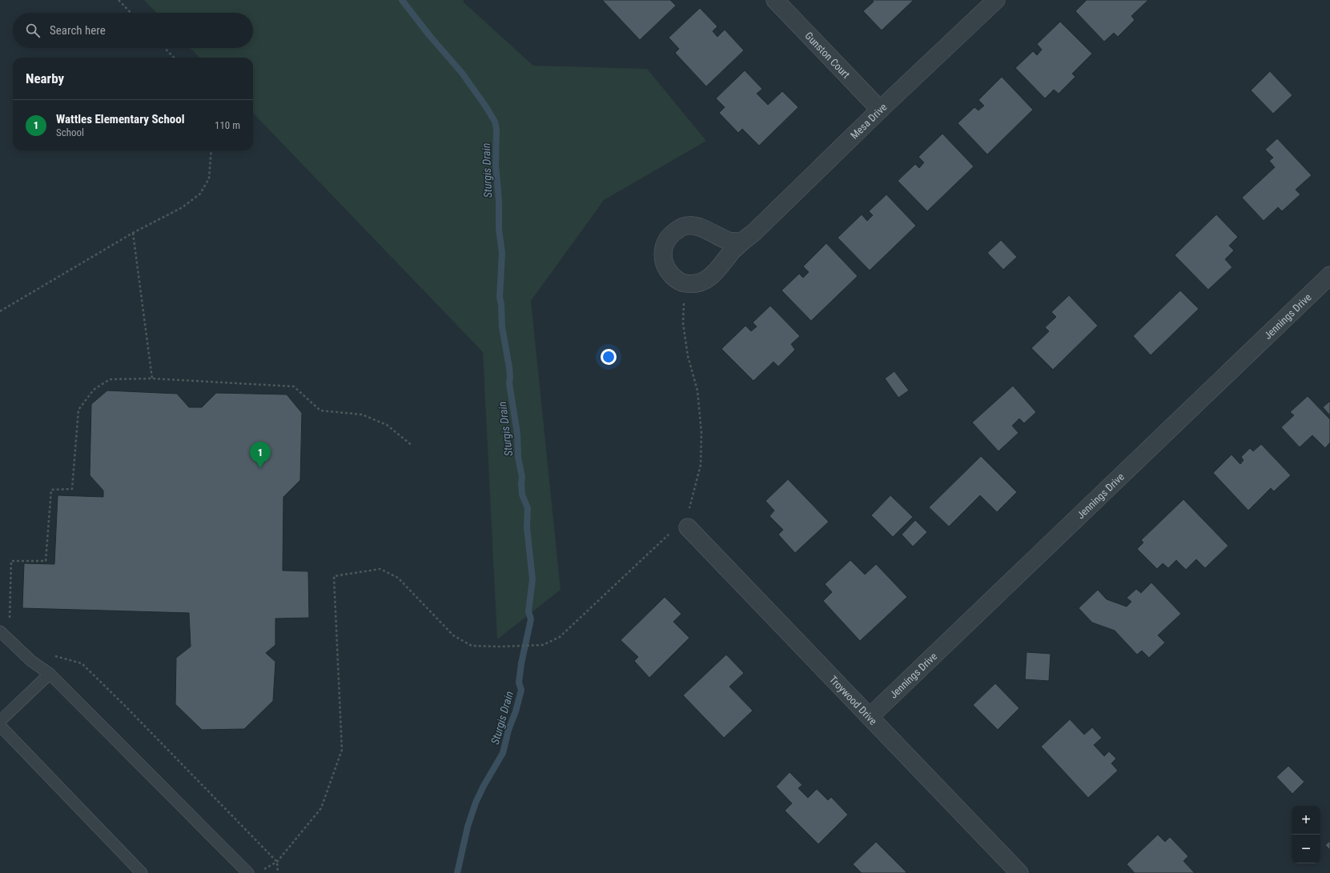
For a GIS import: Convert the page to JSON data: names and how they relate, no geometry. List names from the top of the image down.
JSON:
{
  "streets": {
    "street": [
      "Gunston Court",
      "Mesa Drive",
      "Jennings Drive",
      "Troywood Drive"
    ]
  },
  "crossings": [
    ["Gunston Court", "Mesa Drive"],
    ["Jennings Drive", "Troywood Drive"]
  ],
  "water": ["Sturgis Drain"],
  "page": {
    "search": "Search here",
    "heading": "Nearby",
    "list": [
      {
        "mark": "1",
        "name": "Wattles Elementary School",
        "note": "School",
        "value": "110 m"
      }
    ],
    "pins": "1",
    "map_buttons": ["+", "−"]
  }
}
